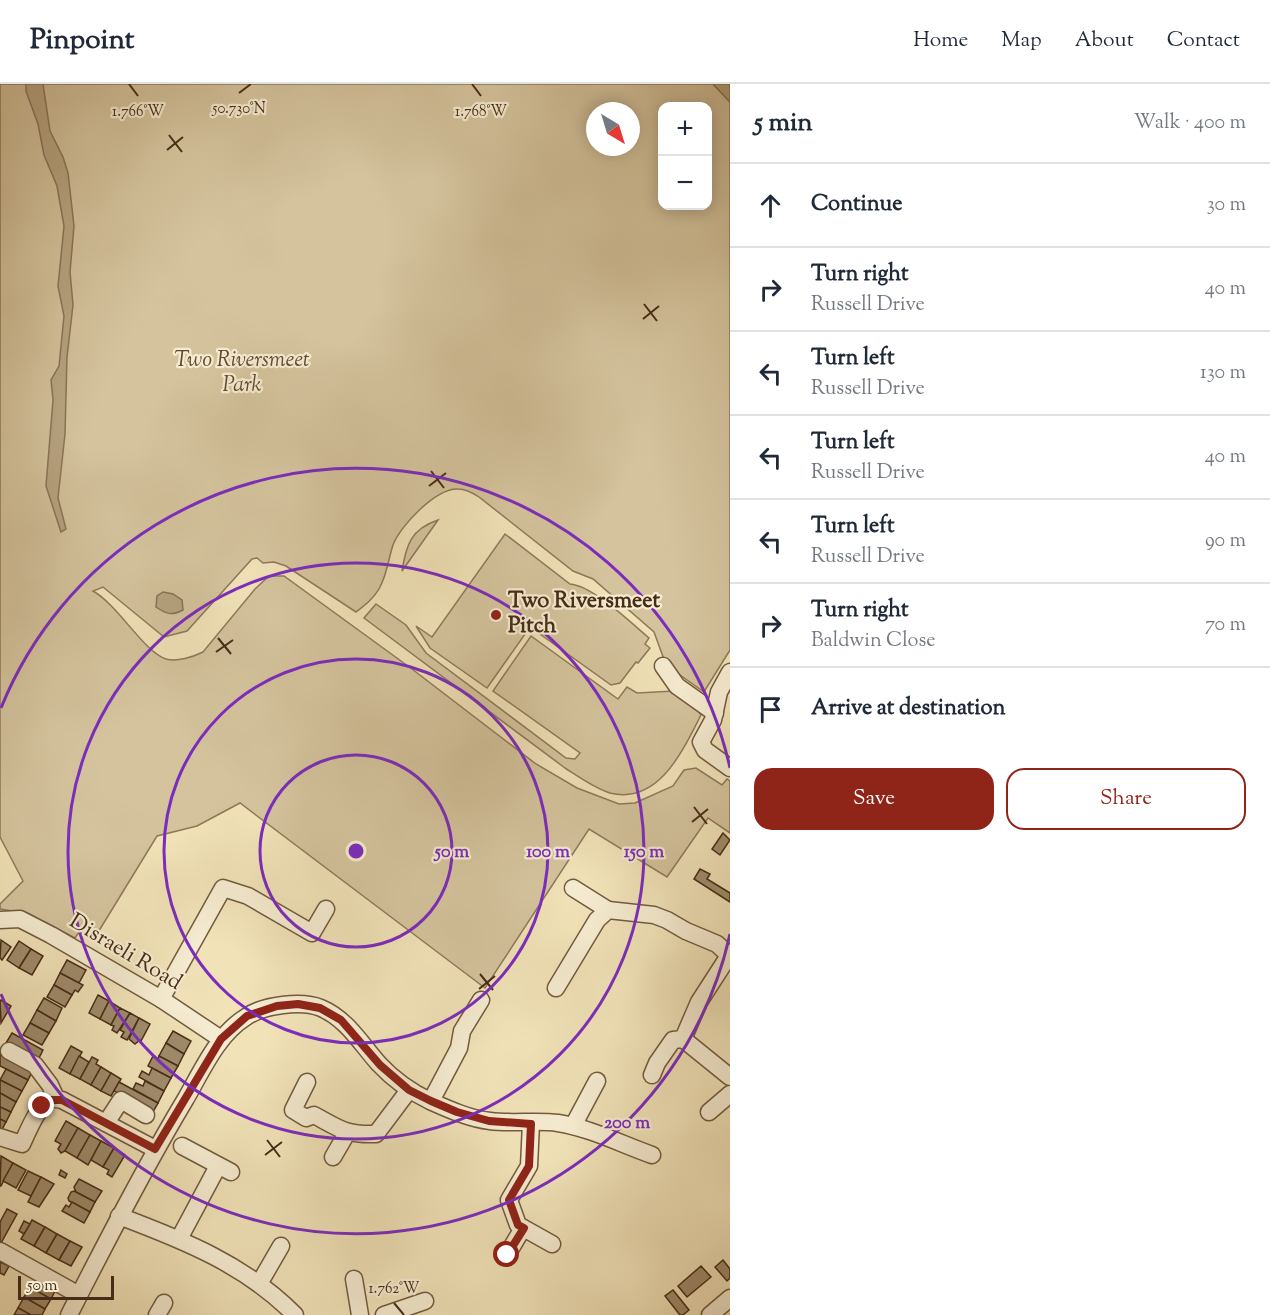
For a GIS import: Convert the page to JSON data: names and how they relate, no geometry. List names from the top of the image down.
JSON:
{
  "streets": {
    "street": ["Disraeli Road"]
  },
  "parks": ["Two Riversmeet Park"],
  "places": ["Two Riversmeet Pitch"],
  "scale_bar": "50 m",
  "north": "bottom right",
  "page": {
    "header": "Pinpoint",
    "nav": [
      "Home",
      "Map",
      "About",
      "Contact"
    ],
    "heading": ["5 min", "Walk · 400 m"],
    "map_buttons": ["+", "−"],
    "list": [
      ["Continue", "30 m"],
      ["Turn right", "Russell Drive", "40 m"],
      ["Turn left", "Russell Drive", "130 m"],
      ["Turn left", "Russell Drive", "40 m"],
      ["Turn left", "Russell Drive", "90 m"],
      ["Turn right", "Baldwin Close", "70 m"],
      "Arrive at destination"
    ],
    "buttons": ["Save", "Share"],
    "scale": "50 m"
  },
  "coordinates": [
    "50.730°N",
    "1.768°W",
    "1.766°W",
    "1.762°W"
  ],
  "rings": [
    "50 m",
    "100 m",
    "150 m",
    "200 m"
  ]
}
